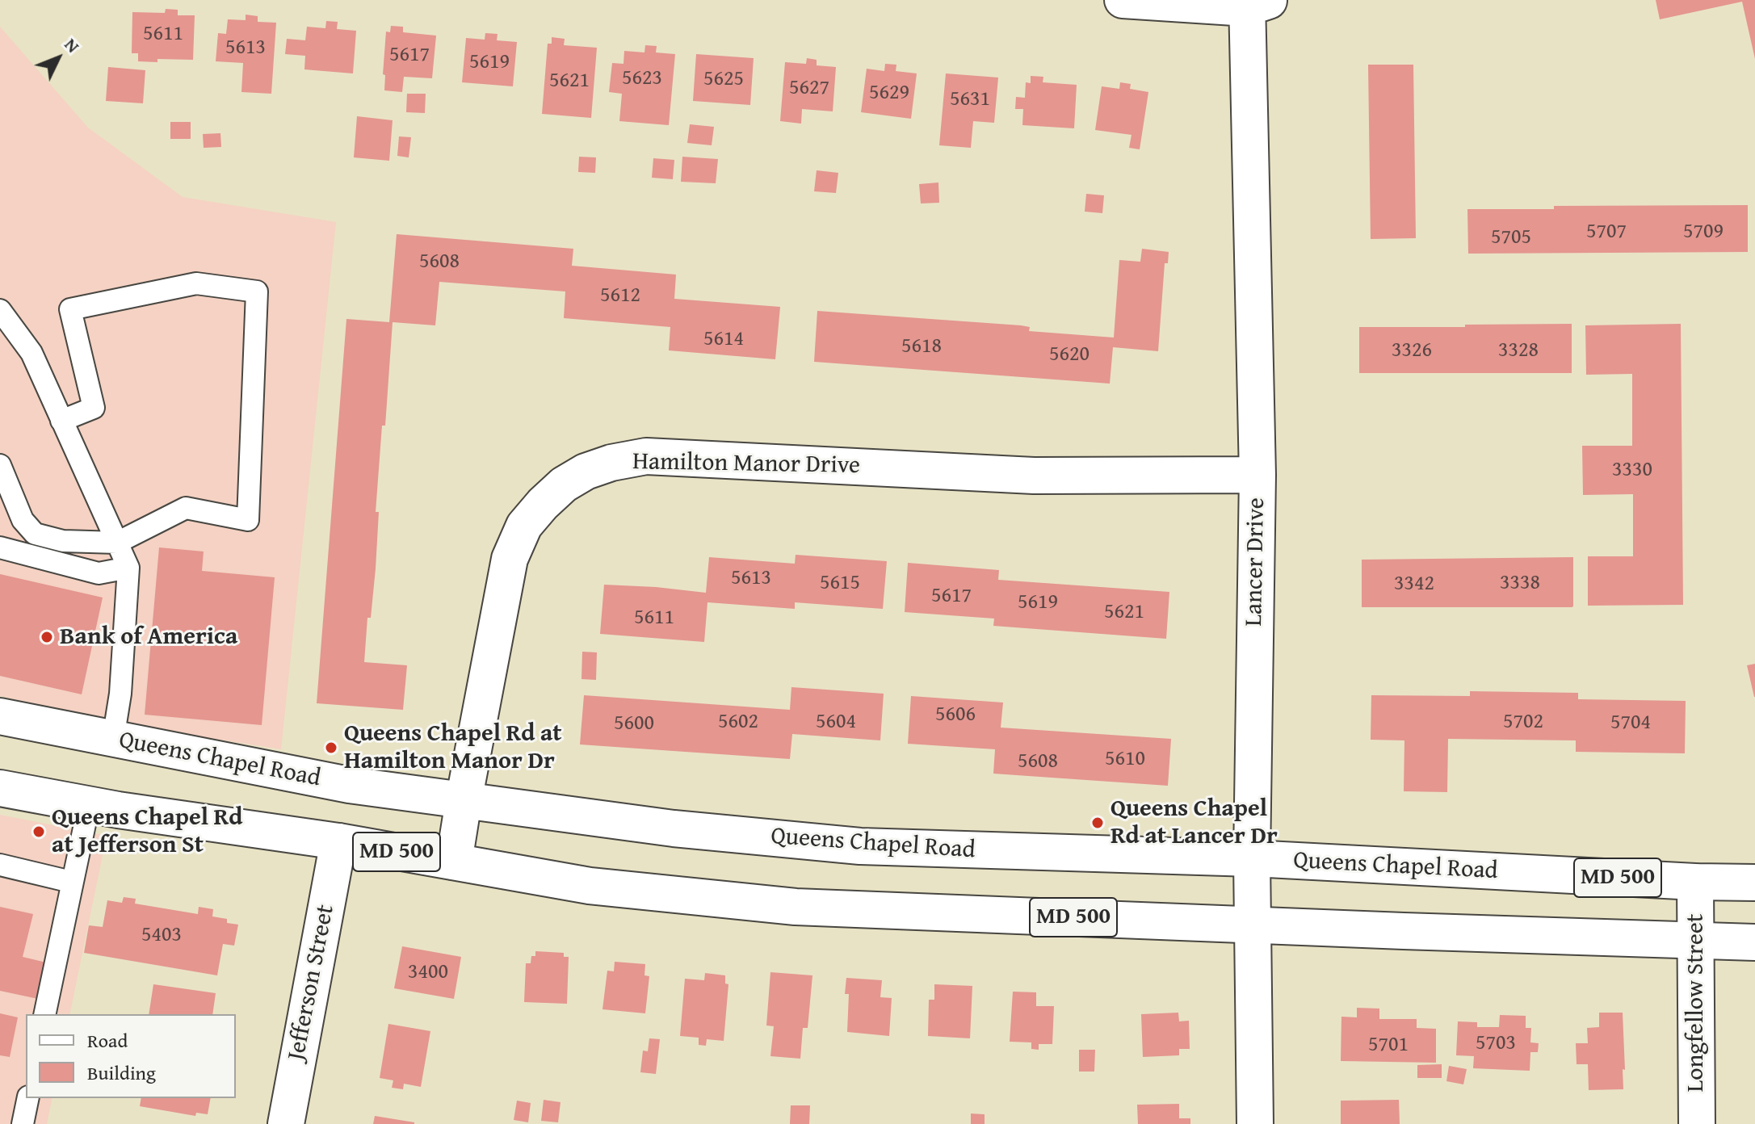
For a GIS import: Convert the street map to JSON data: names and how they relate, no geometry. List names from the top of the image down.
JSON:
{
  "streets": {
    "main road": [
      "Hamilton Manor Drive",
      "Lancer Drive",
      "Queens Chapel Road",
      "MD 500",
      "Jefferson Street",
      "Longfellow Street"
    ]
  },
  "crossings": [
    ["Hamilton Manor Drive", "Lancer Drive"],
    ["Hamilton Manor Drive", "Queens Chapel Road"],
    ["Hamilton Manor Drive", "MD 500"],
    ["Lancer Drive", "Queens Chapel Road"],
    ["Lancer Drive", "MD 500"],
    ["Queens Chapel Road", "Longfellow Street"],
    ["MD 500", "Jefferson Street"],
    ["MD 500", "Longfellow Street"]
  ],
  "places": [
    "Bank of America",
    "Queens Chapel Rd at Hamilton Manor Dr",
    "Queens Chapel Rd at Lancer Dr",
    "Queens Chapel Rd at Jefferson St"
  ],
  "house_numbers": [
    "5611",
    "5613",
    "5617",
    "5619",
    "5623",
    "5625",
    "5621",
    "5627",
    "5629",
    "5631",
    "5707",
    "5709",
    "5705",
    "5608",
    "5612",
    "5614",
    "5618",
    "3326",
    "3328",
    "5620",
    "3330",
    "5613",
    "5615",
    "3338",
    "3342",
    "5617",
    "5619",
    "5621",
    "5611",
    "5606",
    "5602",
    "5604",
    "5702",
    "5704",
    "5600",
    "5610",
    "5608",
    "5403",
    "3400",
    "5703",
    "5701"
  ],
  "legend": ["Road", "Building"],
  "north": "top right"
}
